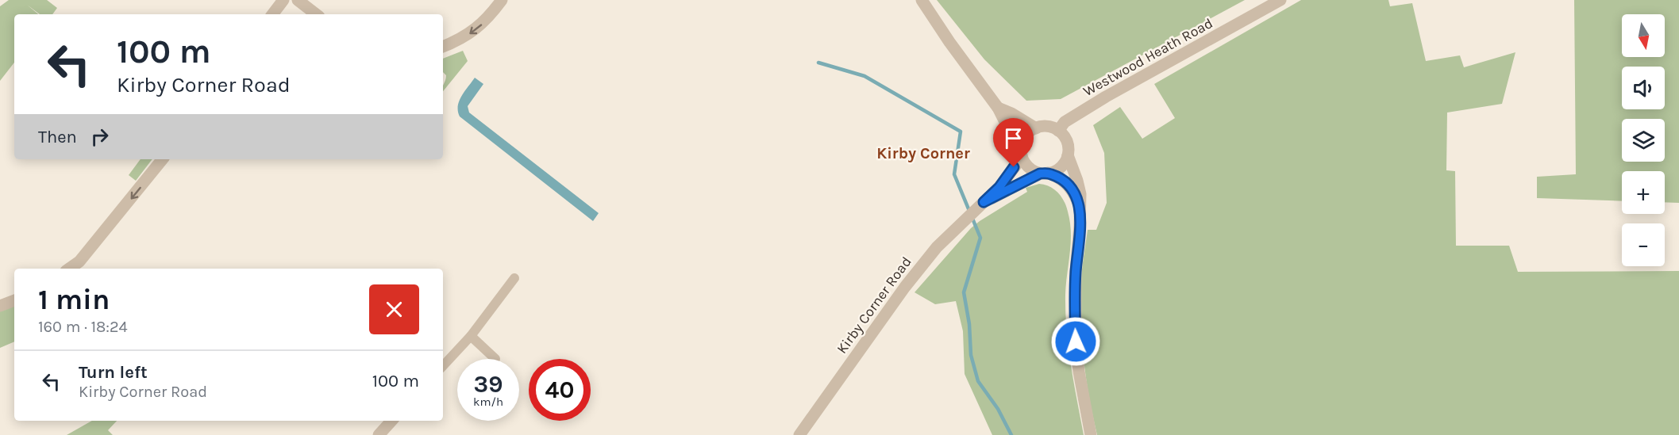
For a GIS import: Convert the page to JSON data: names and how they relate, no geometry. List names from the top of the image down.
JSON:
{
  "streets": {
    "street": ["Westwood Heath Road", "Kirby Corner Road"]
  },
  "crossings": [
    ["Westwood Heath Road", "Kirby Corner Road"]
  ],
  "districts": ["Kirby Corner"],
  "north": "bottom",
  "page": {
    "map_buttons": ["+", "−"],
    "turn": ["100 m", "Kirby Corner Road"],
    "then": "Then",
    "heading": ["1 min", "160 m · 18:24"],
    "list": [
      {
        "name": "Turn left",
        "note": "Kirby Corner Road",
        "value": "100 m"
      }
    ],
    "speed": "39 km/h",
    "limit": "40"
  }
}
